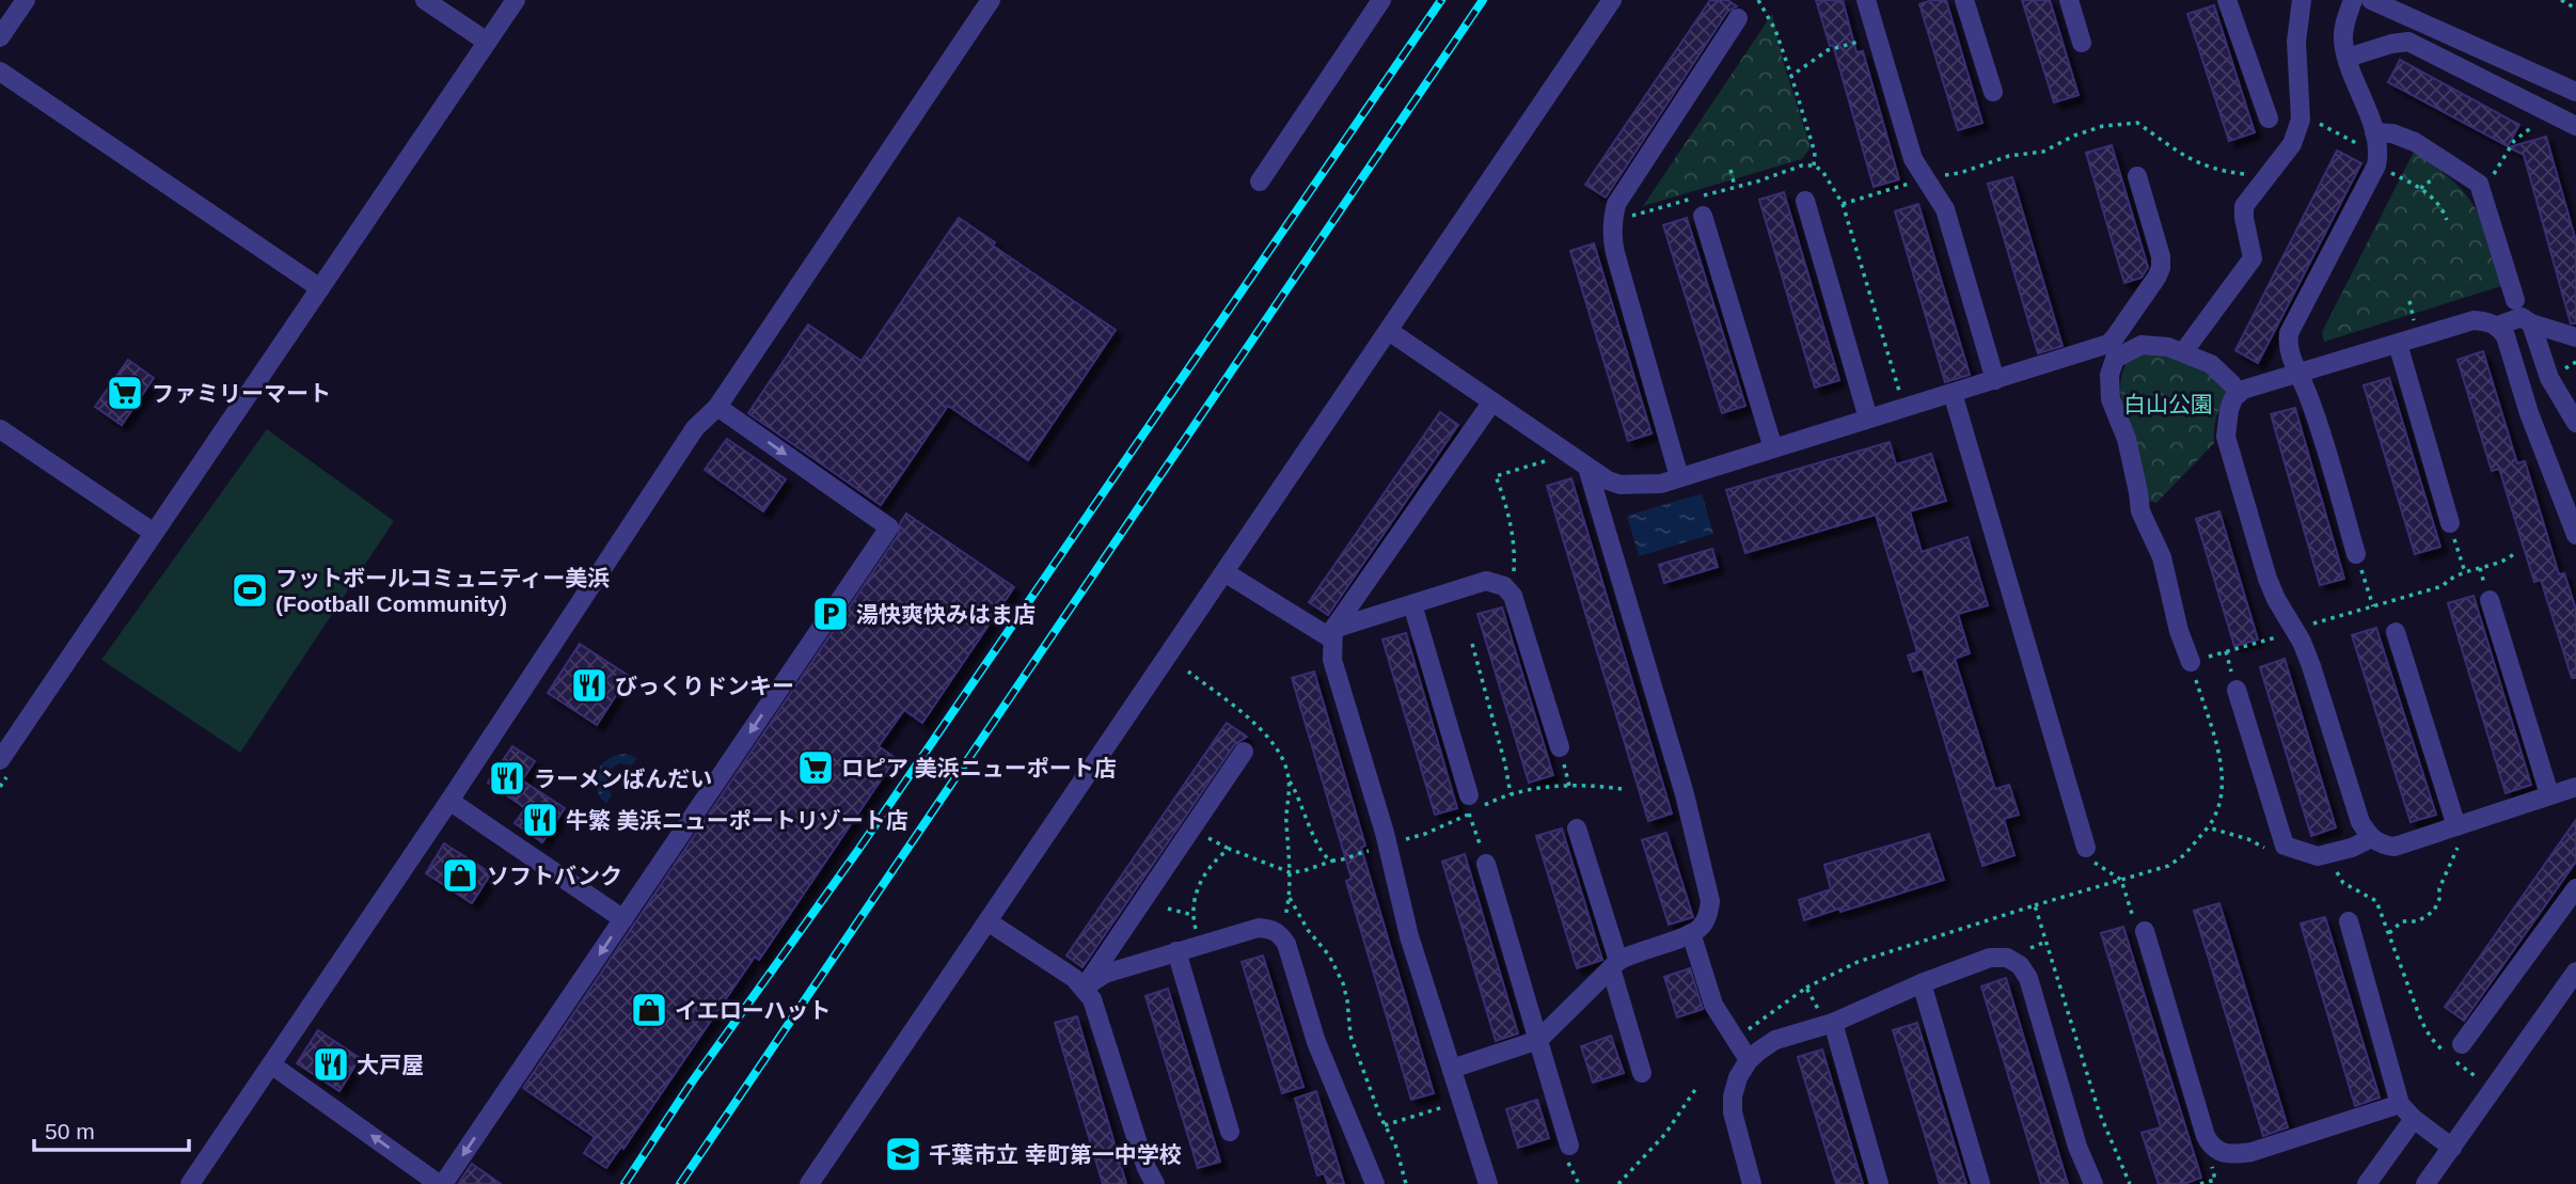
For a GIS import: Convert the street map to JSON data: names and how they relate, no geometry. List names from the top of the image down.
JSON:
{
  "parks": ["白山公園"],
  "places": {
    "supermarket": ["ファミリーマート", "ロピア 美浜ニューポート店"],
    "sports": ["フットボールコミュニティー美浜 (Football Community)"],
    "parking": ["湯快爽快みはま店"],
    "restaurant": [
      "びっくりドンキー",
      "ラーメンばんだい",
      "牛繁 美浜ニューポートリゾート店",
      "大戸屋"
    ],
    "shop": ["ソフトバンク", "イエローハット"],
    "school or university": ["千葉市立 幸町第一中学校"]
  },
  "scale_bar": "50 m"
}
